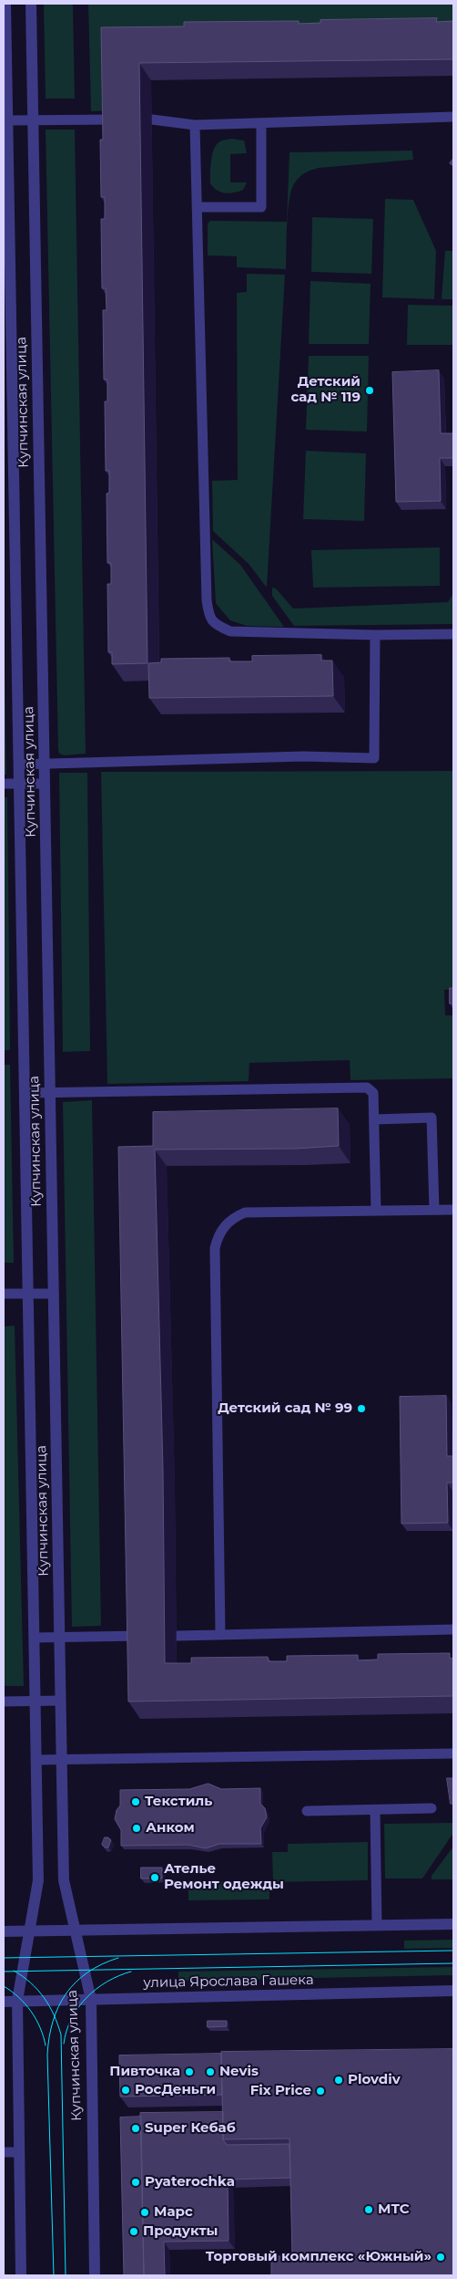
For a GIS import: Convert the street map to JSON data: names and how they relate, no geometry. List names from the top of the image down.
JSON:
{
  "streets": {
    "street": ["Купчинская улица", "улица Ярослава Гашека"]
  },
  "crossings": [
    ["Купчинская улица", "улица Ярослава Гашека"]
  ],
  "places": [
    "Детский сад № 119",
    "Детский сад № 99",
    "Текстиль",
    "Анком",
    "Ателье Ремонт одежды",
    "Пивточка",
    "Nevis",
    "Plovdiv",
    "РосДеньги",
    "Fix Price",
    "Super Кебаб",
    "Pyaterochka",
    "МТС",
    "Марс",
    "Продукты",
    "Торговый комплекс «Южный»"
  ]
}
